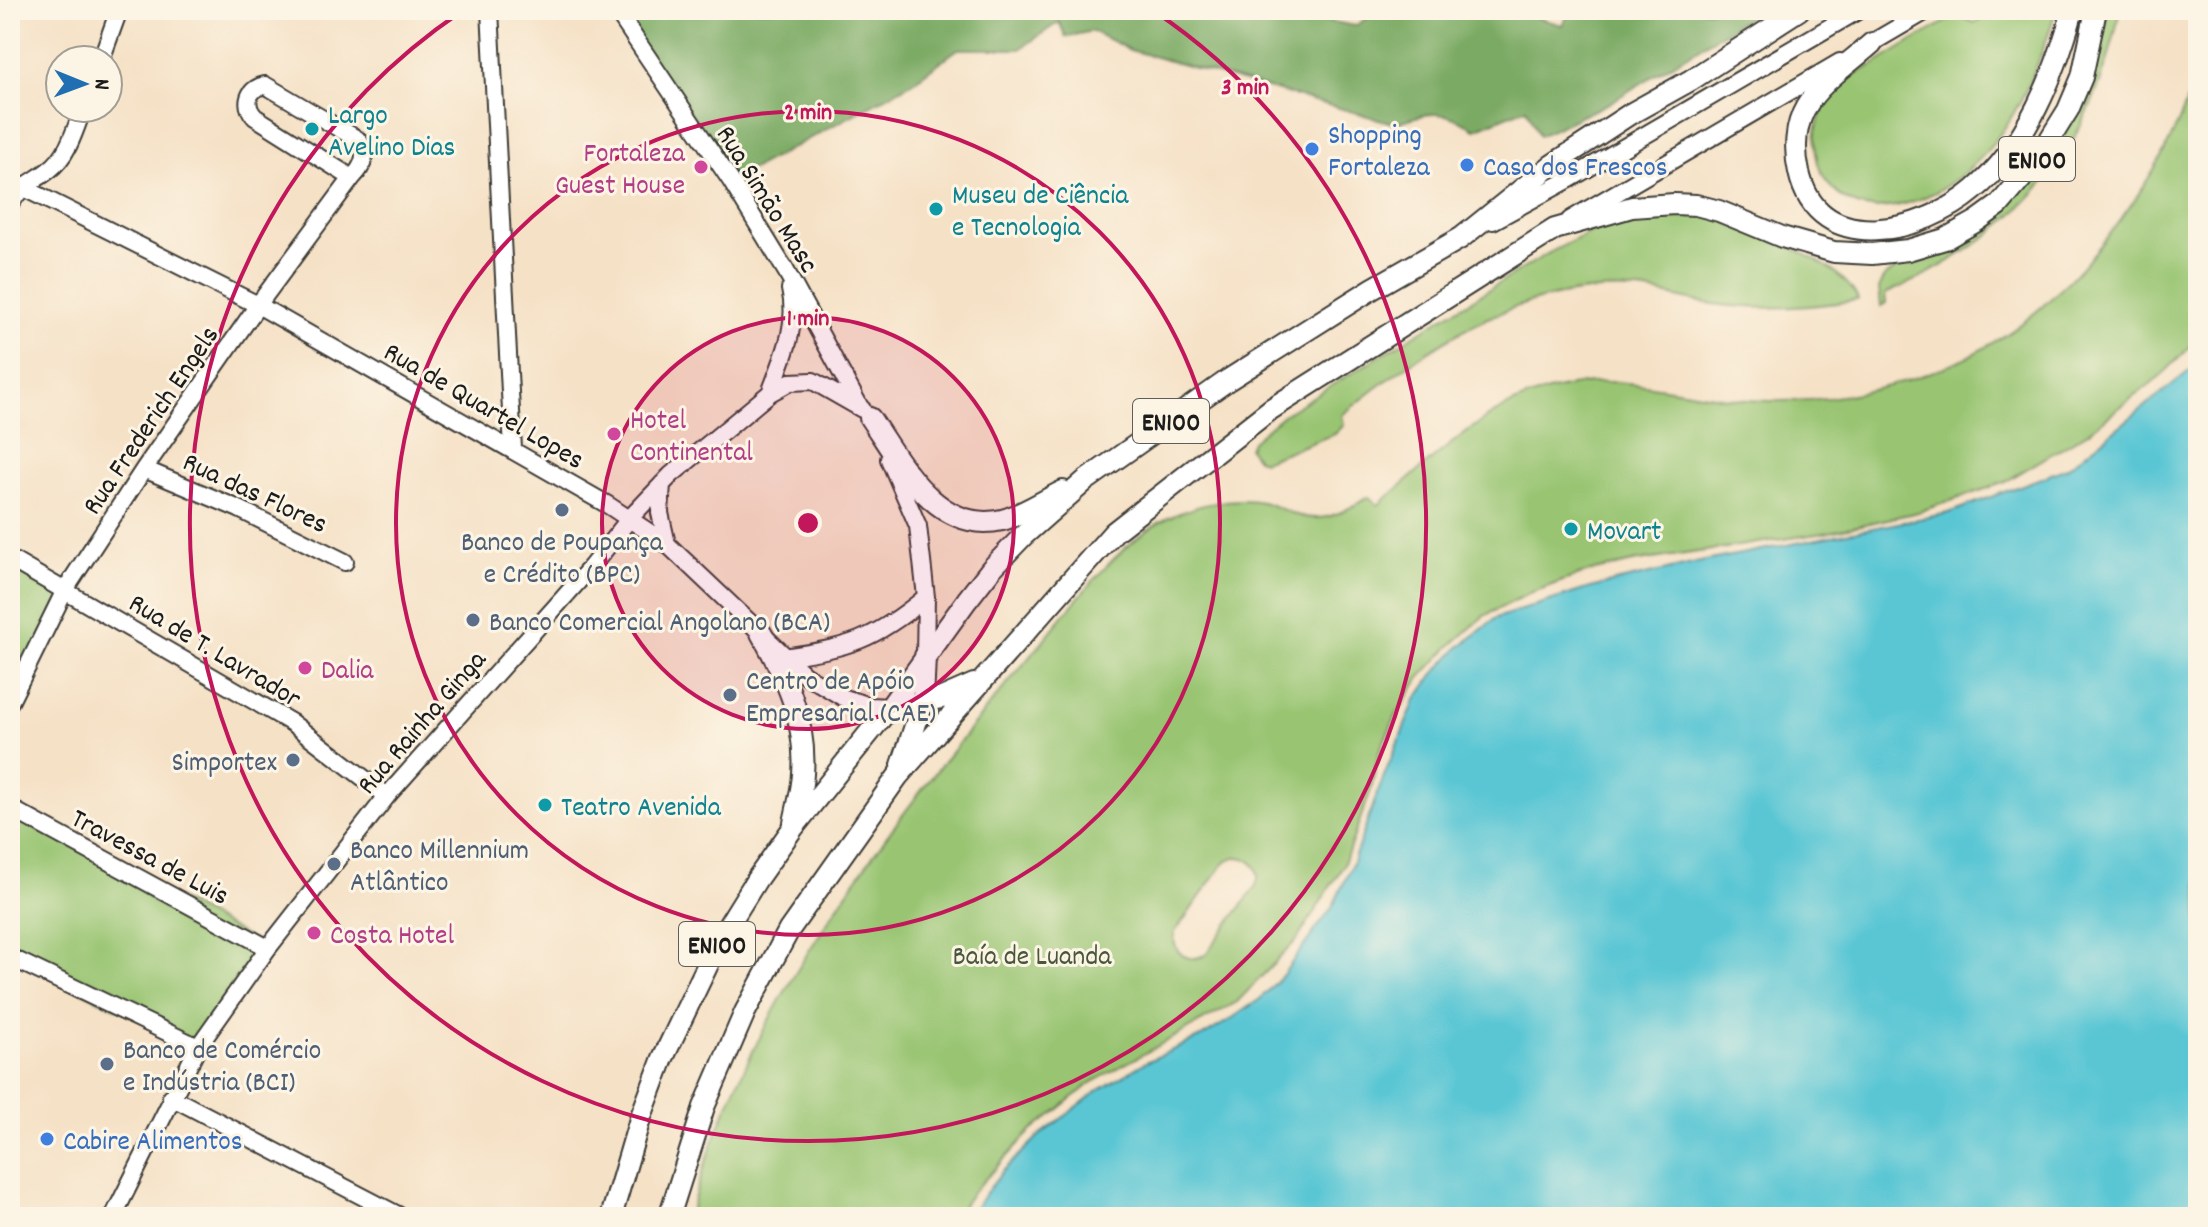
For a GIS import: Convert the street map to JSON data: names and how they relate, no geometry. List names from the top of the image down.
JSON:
{
  "streets": {
    "main road": ["EN100"],
    "street": [
      "Rua Simão Masc",
      "Rua de Quartel Lopes",
      "Rua Frederich Engels",
      "Rua das Flores",
      "Rua de T. Lavrador",
      "Rua Rainha Ginga",
      "Travessa de Luis"
    ]
  },
  "crossings": [
    ["EN100", "Rua de Quartel Lopes"],
    ["Rua Simão Masc", "Rua de Quartel Lopes"],
    ["Rua Simão Masc", "Rua Rainha Ginga"],
    ["Rua de Quartel Lopes", "Rua Frederich Engels"],
    ["Rua de Quartel Lopes", "Rua Rainha Ginga"],
    ["Rua Frederich Engels", "Rua das Flores"],
    ["Rua Frederich Engels", "Rua de T. Lavrador"],
    ["Rua de T. Lavrador", "Rua Rainha Ginga"],
    ["Rua Rainha Ginga", "Travessa de Luis"]
  ],
  "parks": ["Baía de Luanda"],
  "places": [
    "Largo Avelino Dias",
    "Shopping Fortaleza",
    "Casa dos Frescos",
    "Fortaleza Guest House",
    "Museu de Ciência e Tecnologia",
    "Hotel Continental",
    "Banco de Poupança e Crédito (BPC)",
    "Movart",
    "Banco Comercial Angolano (BCA)",
    "Dalia",
    "Centro de Apóio Empresarial (CAE)",
    "Simportex",
    "Teatro Avenida",
    "Banco Millennium Atlântico",
    "Costa Hotel",
    "Banco de Comércio e Indústria (BCI)",
    "Cabire Alimentos"
  ],
  "north": "right",
  "rings": ["3 min", "2 min", "1 min"]
}
